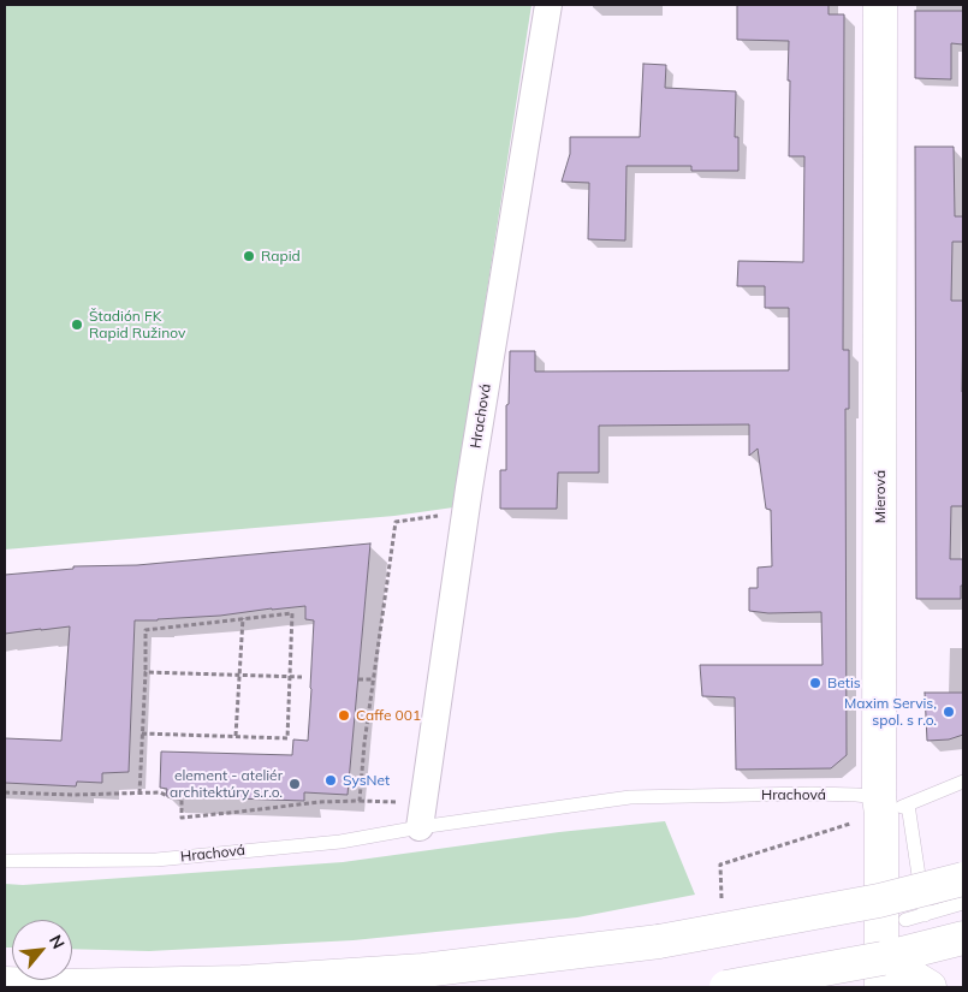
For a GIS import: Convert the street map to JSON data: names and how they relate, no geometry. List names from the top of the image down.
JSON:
{
  "streets": {
    "main road": ["Mierová"],
    "street": ["Hrachová"]
  },
  "crossings": [
    ["Hrachová", "Mierová"]
  ],
  "places": [
    "Rapid",
    "Štadión FK Rapid Ružinov",
    "Betis",
    "Maxim Servis, spol. s r.o.",
    "Caffe 001",
    "SysNet",
    "element - ateliér architektúry s.r.o."
  ],
  "north": "top right"
}
